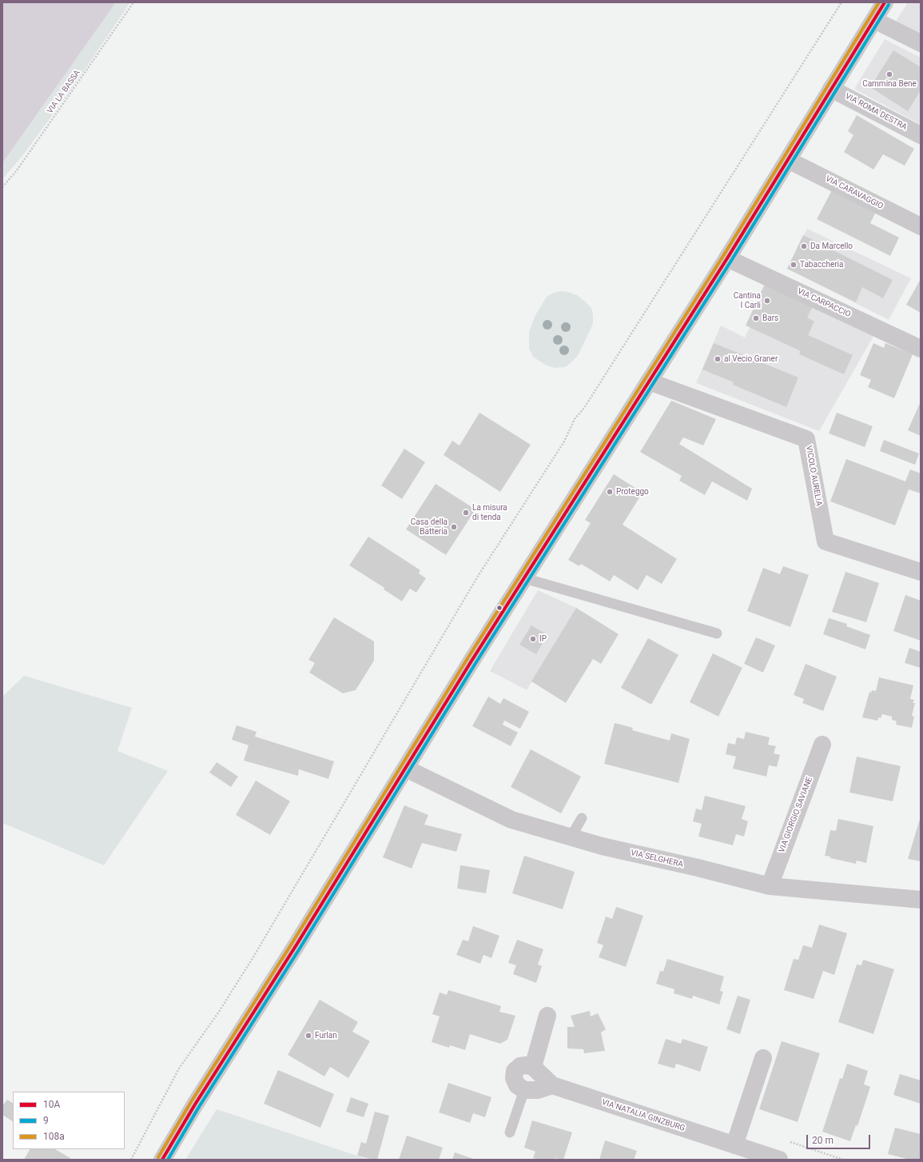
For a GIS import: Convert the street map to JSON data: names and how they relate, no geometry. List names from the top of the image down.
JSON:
{
  "streets": {
    "street": [
      "VIA ROMA DESTRA",
      "VIA CARAVAGGIO",
      "VIA CARPACCIO",
      "VICOLO AURELIA",
      "VIA GIORGIO SAVIANE",
      "VIA SELGHERA",
      "VIA NATALIA GINZBURG"
    ],
    "path": ["VIA LA BASSA"]
  },
  "crossings": [
    ["VIA GIORGIO SAVIANE", "VIA SELGHERA"]
  ],
  "places": [
    "Cammina Bene",
    "Da Marcello",
    "Tabaccheria",
    "Cantina I Carli",
    "Bars",
    "al Vecio Graner",
    "Proteggo",
    "La misura di tenda",
    "Casa della Batteria",
    "IP",
    "Furlan"
  ],
  "lines": ["transit line 10A", "transit line 108a", "transit line 9"],
  "legend": ["10A", "9", "108a"],
  "scale_bar": "20 m"
}
